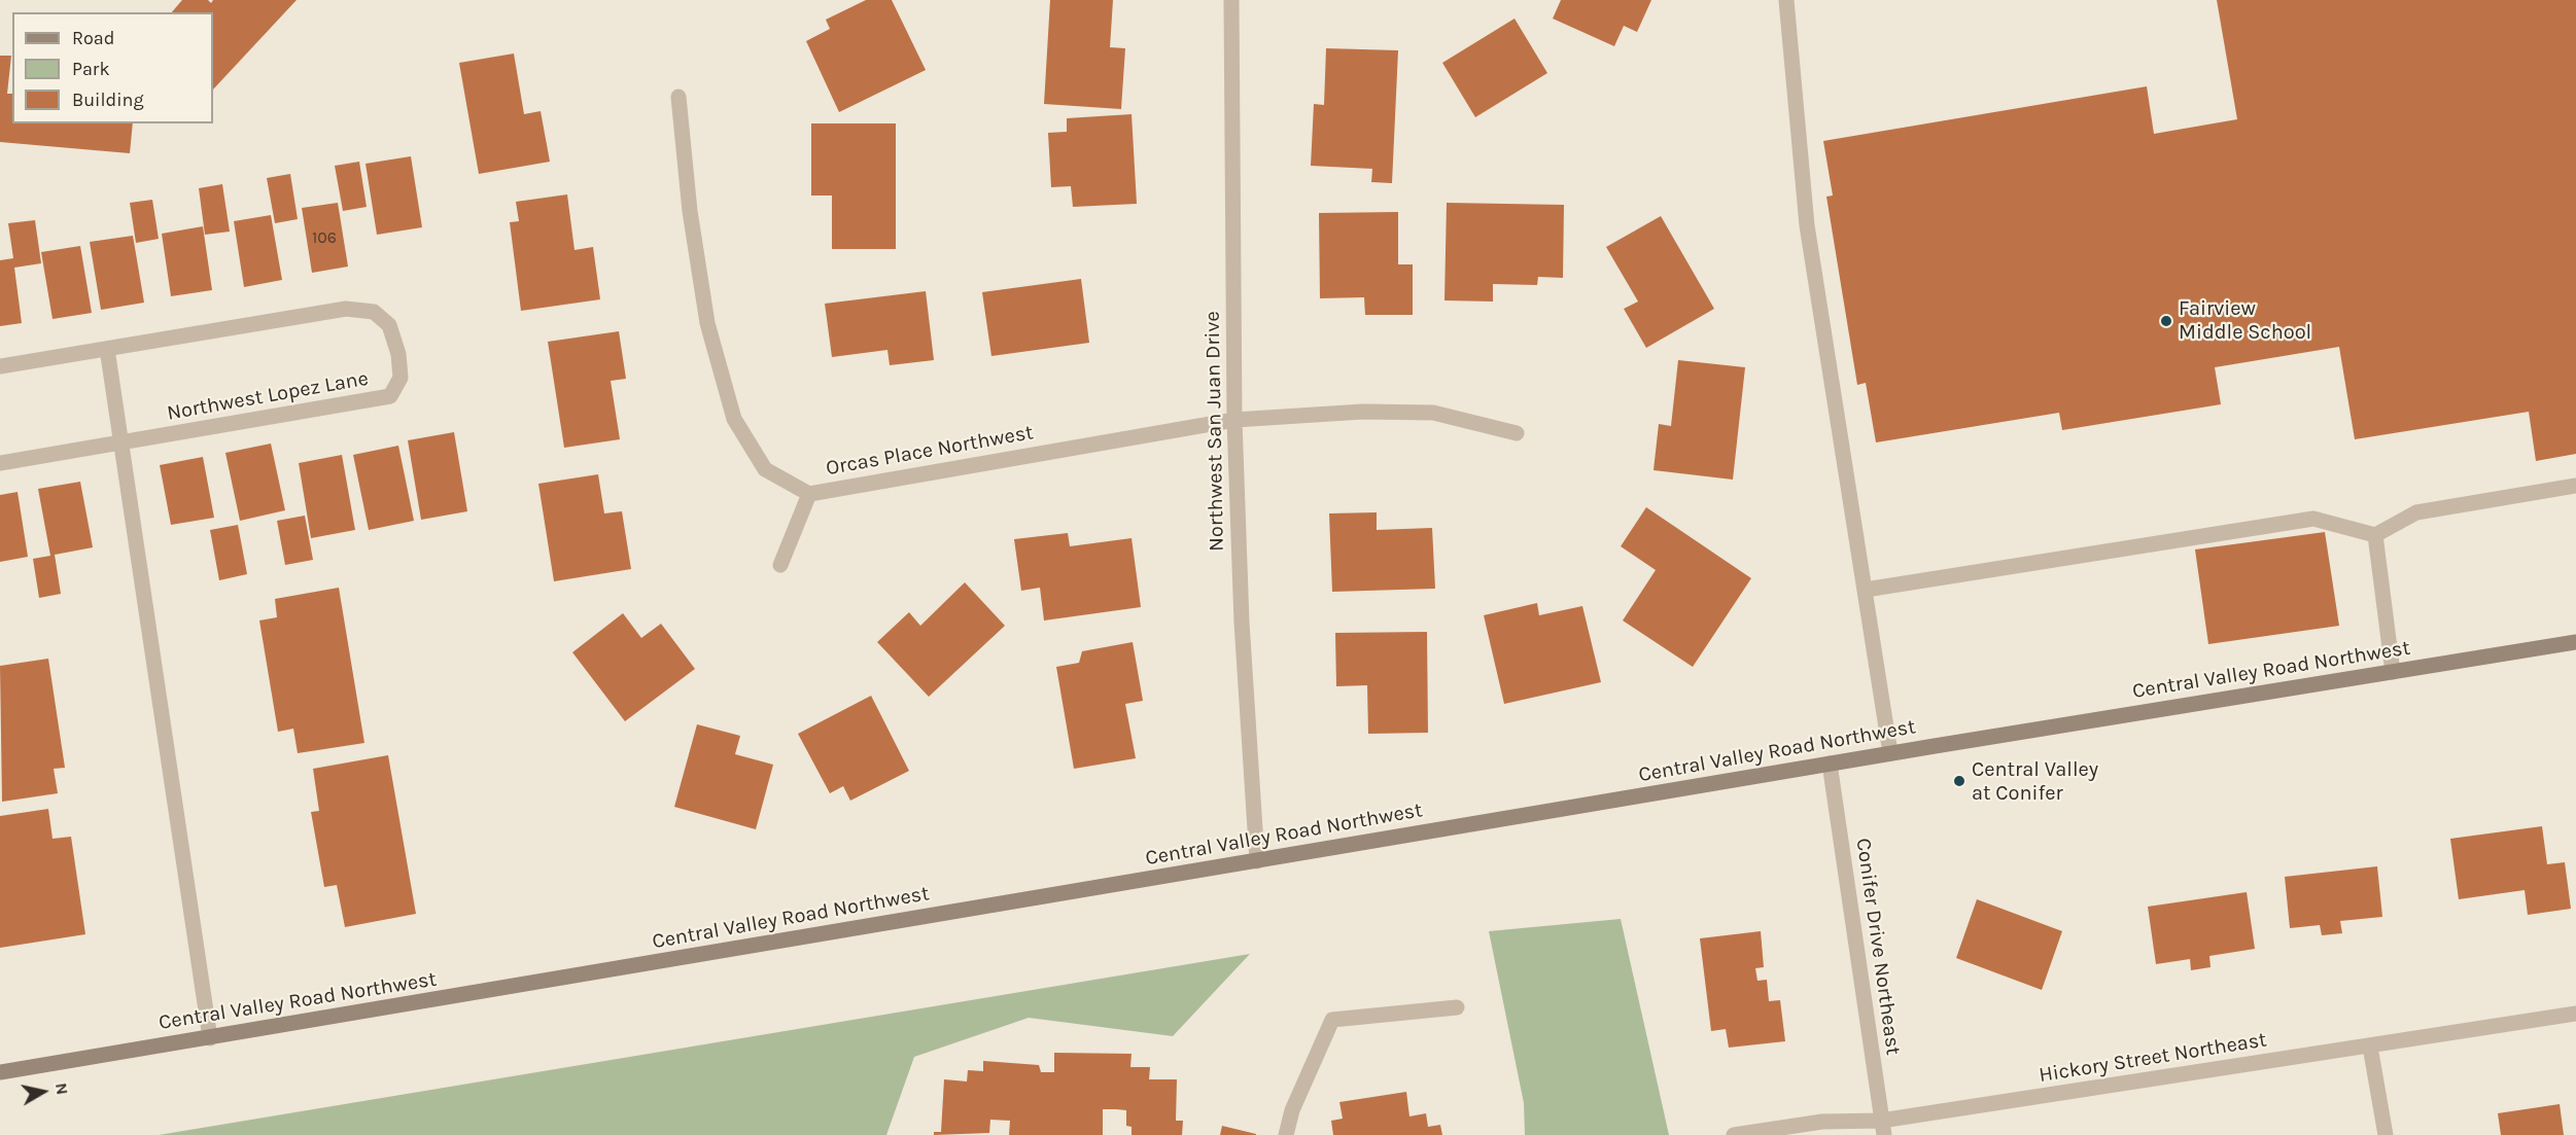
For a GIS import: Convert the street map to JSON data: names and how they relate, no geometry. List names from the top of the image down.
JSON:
{
  "streets": {
    "main road": ["Central Valley Road Northwest"],
    "street": [
      "Northwest Lopez Lane",
      "Northwest San Juan Drive",
      "Orcas Place Northwest",
      "Conifer Drive Northeast",
      "Hickory Street Northeast"
    ]
  },
  "crossings": [
    ["Northwest San Juan Drive", "Orcas Place Northwest"],
    ["Northwest San Juan Drive", "Central Valley Road Northwest"],
    ["Central Valley Road Northwest", "Conifer Drive Northeast"],
    ["Conifer Drive Northeast", "Hickory Street Northeast"]
  ],
  "places": ["Fairview Middle School", "Central Valley at Conifer"],
  "house_numbers": ["106"],
  "legend": ["Road", "Park", "Building"],
  "north": "right"
}
